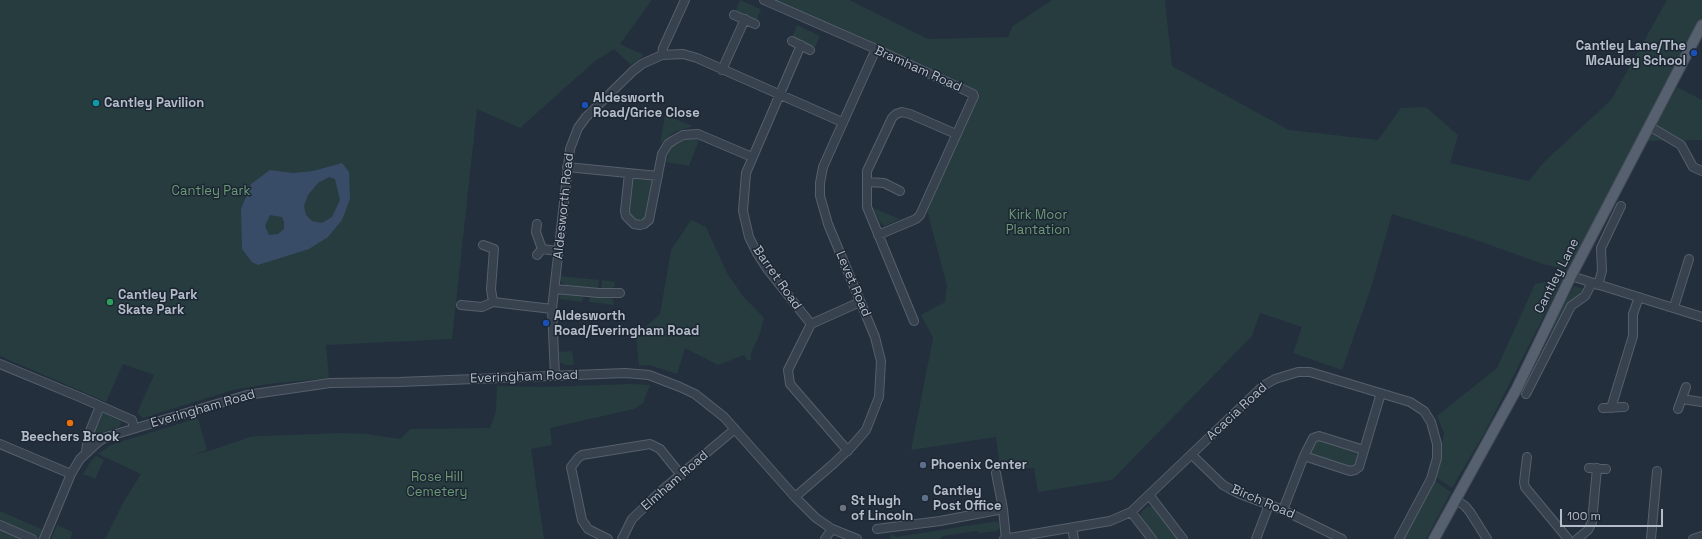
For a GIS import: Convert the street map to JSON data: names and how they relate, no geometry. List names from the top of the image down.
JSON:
{
  "streets": {
    "main road": ["Cantley Lane"],
    "street": [
      "Bramham Road",
      "Aldesworth Road",
      "Barret Road",
      "Levet Road",
      "Everingham Road",
      "Acacia Road",
      "Elmham Road",
      "Birch Road"
    ]
  },
  "crossings": [
    ["Bramham Road", "Levet Road"],
    ["Aldesworth Road", "Barret Road"],
    ["Aldesworth Road", "Levet Road"],
    ["Aldesworth Road", "Everingham Road"],
    ["Levet Road", "Everingham Road"],
    ["Everingham Road", "Elmham Road"],
    ["Acacia Road", "Birch Road"]
  ],
  "parks": ["Cantley Park", "Kirk Moor Plantation", "Rose Hill Cemetery"],
  "places": [
    "Cantley Lane/The McAuley School",
    "Cantley Pavilion",
    "Aldesworth Road/Grice Close",
    "Cantley Park Skate Park",
    "Aldesworth Road/Everingham Road",
    "Beechers Brook",
    "Phoenix Center",
    "Cantley Post Office",
    "St Hugh of Lincoln"
  ],
  "scale_bar": "100 m"
}
